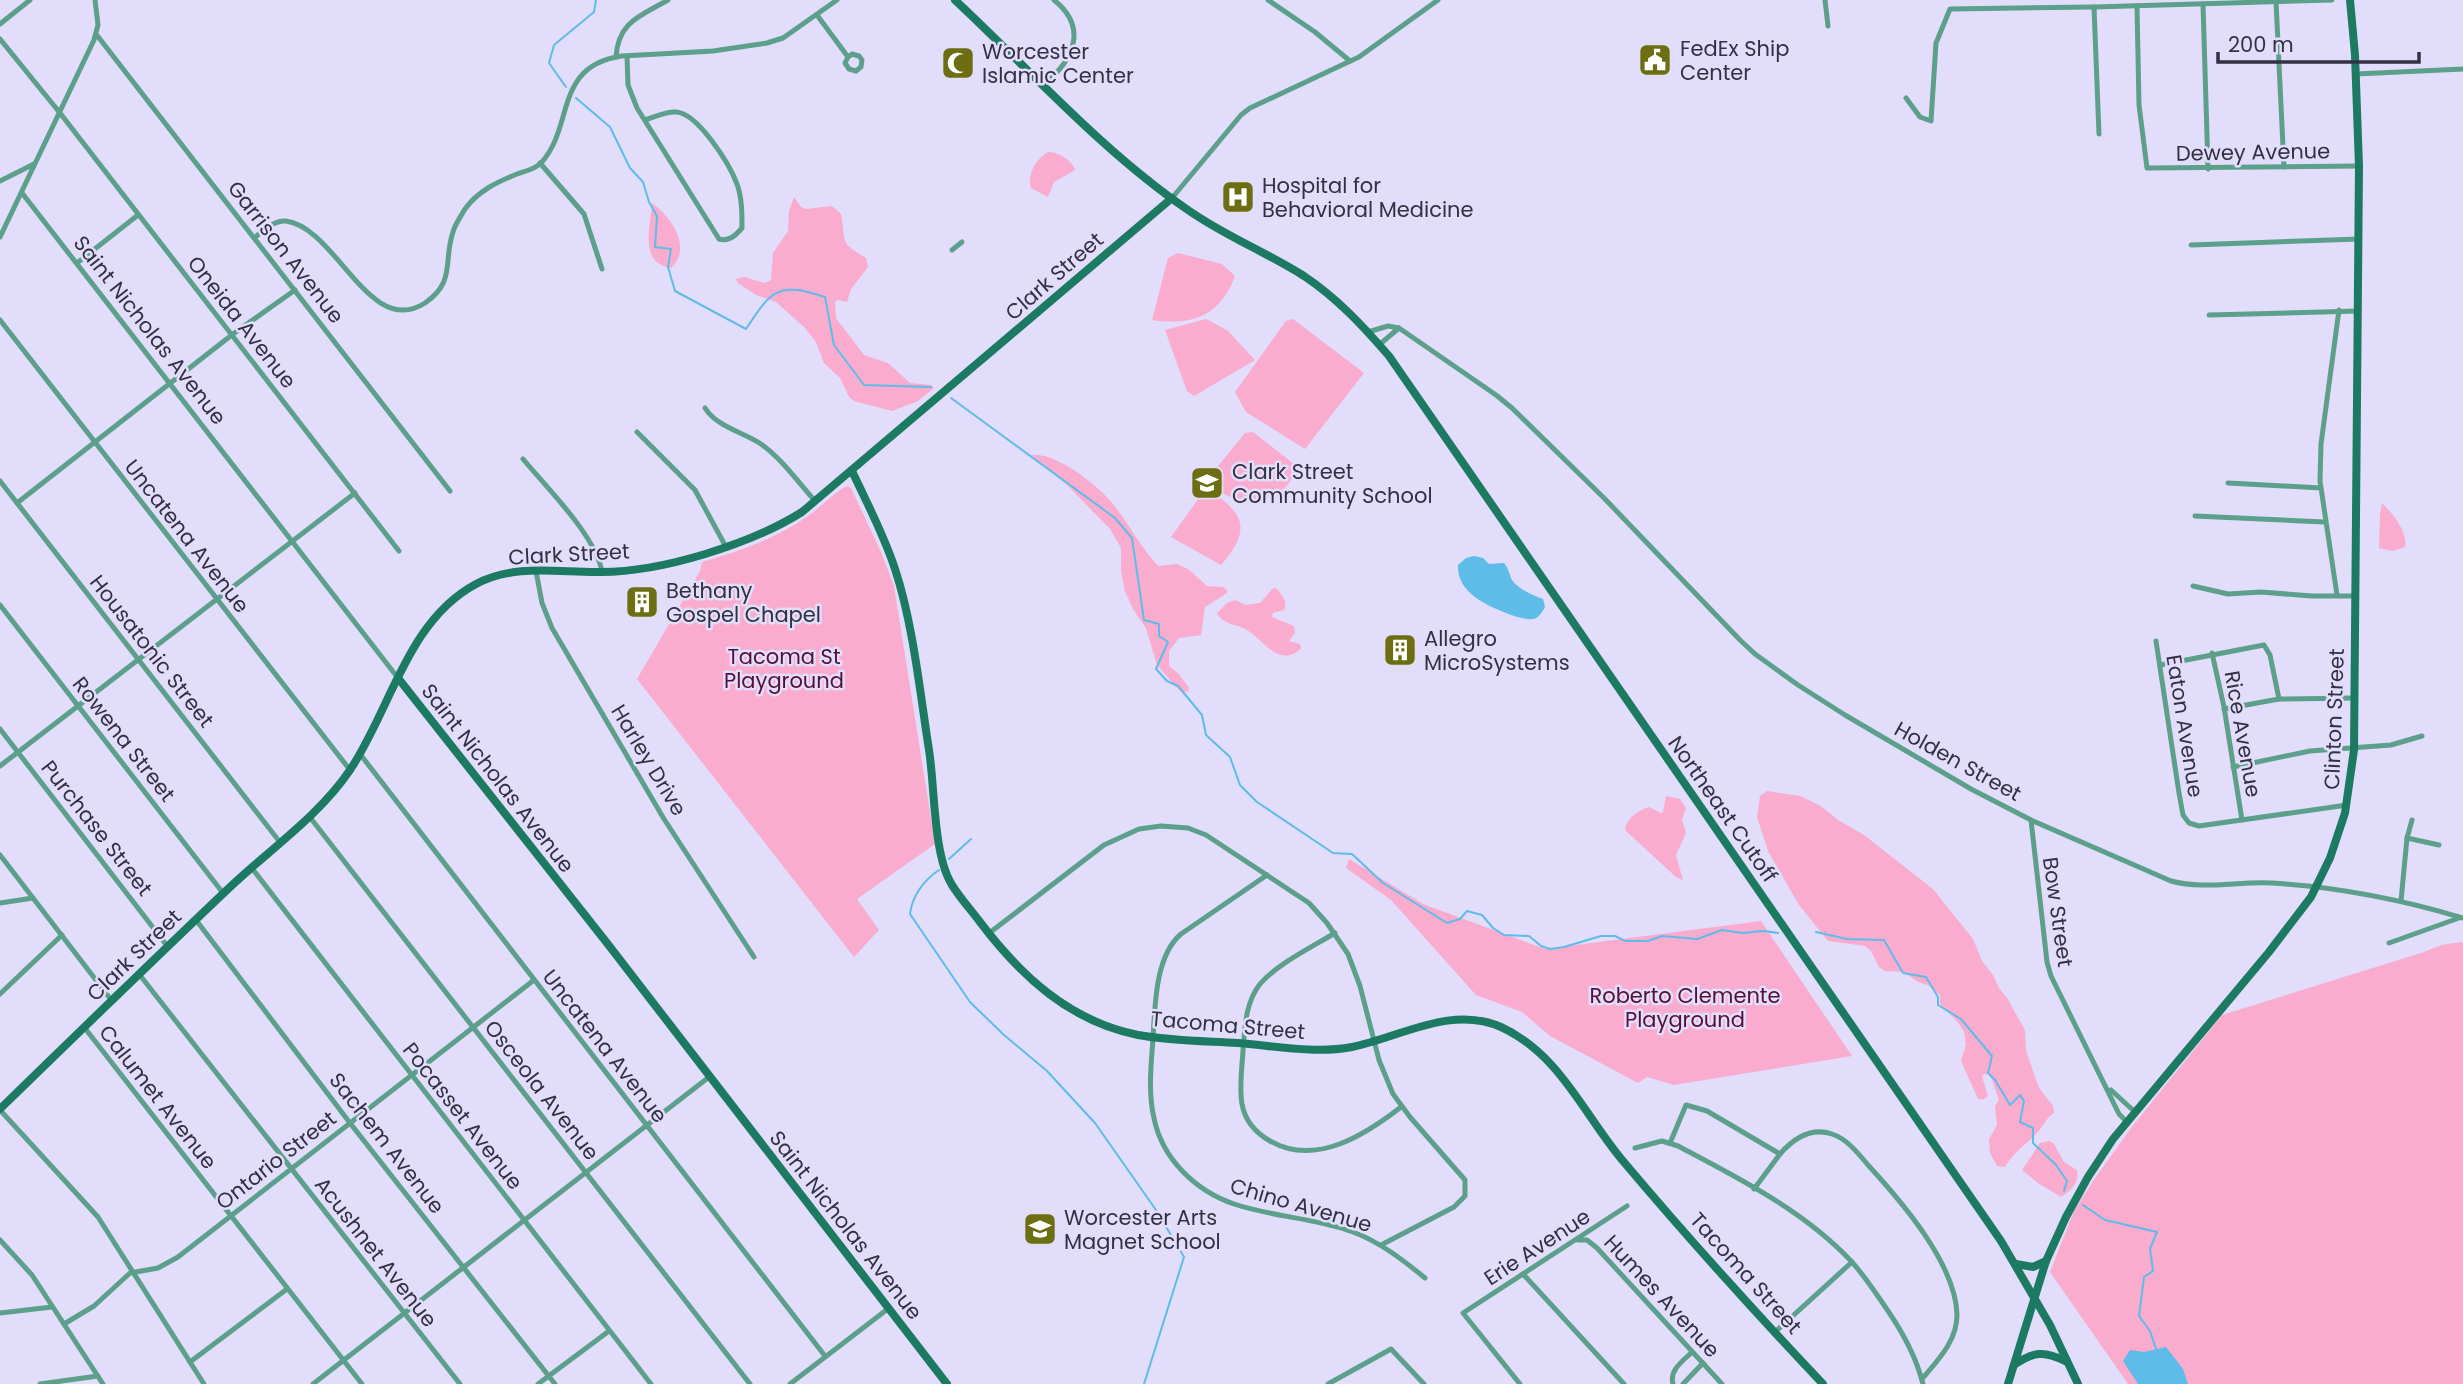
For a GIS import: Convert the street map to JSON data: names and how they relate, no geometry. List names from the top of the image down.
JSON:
{
  "streets": {
    "street": [
      "Dewey Avenue",
      "Garrison Avenue",
      "Clark Street",
      "Oneida Avenue",
      "Saint Nicholas Avenue",
      "Uncatena Avenue",
      "Housatonic Street",
      "Clinton Street",
      "Eaton Avenue",
      "Rice Avenue",
      "Rowena Street",
      "Harley Drive",
      "Holden Street",
      "Northeast Cutoff",
      "Purchase Street",
      "Bow Street",
      "Tacoma Street",
      "Osceola Avenue",
      "Calumet Avenue",
      "Pocasset Avenue",
      "Sachem Avenue",
      "Ontario Street",
      "Chino Avenue",
      "Erie Avenue",
      "Acushnet Avenue",
      "Humes Avenue"
    ]
  },
  "crossings": [
    ["Dewey Avenue", "Clinton Street"],
    ["Clark Street", "Saint Nicholas Avenue"],
    ["Clark Street", "Uncatena Avenue"],
    ["Clark Street", "Housatonic Street"],
    ["Clark Street", "Rowena Street"],
    ["Clark Street", "Harley Drive"],
    ["Clark Street", "Northeast Cutoff"],
    ["Clark Street", "Purchase Street"],
    ["Clark Street", "Tacoma Street"],
    ["Clark Street", "Osceola Avenue"],
    ["Clark Street", "Calumet Avenue"],
    ["Clark Street", "Pocasset Avenue"],
    ["Clark Street", "Sachem Avenue"],
    ["Clark Street", "Acushnet Avenue"],
    ["Uncatena Avenue", "Ontario Street"],
    ["Clinton Street", "Holden Street"],
    ["Clinton Street", "Northeast Cutoff"],
    ["Clinton Street", "Bow Street"],
    ["Eaton Avenue", "Rice Avenue"],
    ["Holden Street", "Bow Street"],
    ["Tacoma Street", "Chino Avenue"],
    ["Osceola Avenue", "Ontario Street"],
    ["Calumet Avenue", "Ontario Street"],
    ["Pocasset Avenue", "Ontario Street"],
    ["Sachem Avenue", "Ontario Street"],
    ["Ontario Street", "Acushnet Avenue"],
    ["Erie Avenue", "Humes Avenue"]
  ],
  "parks": ["Tacoma St Playground", "Roberto Clemente Playground"],
  "places": {
    "public building": ["FedEx Ship Center"],
    "mosque": ["Worcester Islamic Center"],
    "hospital": ["Hospital for Behavioral Medicine"],
    "school or university": ["Clark Street Community School", "Worcester Arts Magnet School"],
    "building": ["Bethany Gospel Chapel", "Allegro MicroSystems"]
  },
  "scale_bar": "200 m"
}
